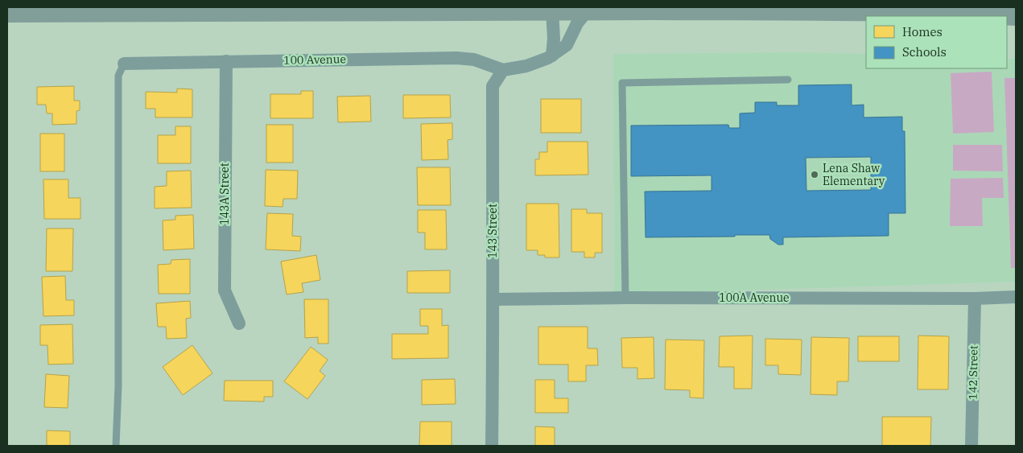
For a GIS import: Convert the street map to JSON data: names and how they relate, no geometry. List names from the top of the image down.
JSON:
{
  "streets": {
    "street": [
      "100 Avenue",
      "143A Street",
      "143 Street",
      "100A Avenue",
      "142 Street"
    ]
  },
  "crossings": [
    ["100 Avenue", "143A Street"],
    ["100 Avenue", "143 Street"],
    ["143 Street", "100A Avenue"],
    ["100A Avenue", "142 Street"]
  ],
  "places": ["Lena Shaw Elementary"],
  "legend": ["Homes", "Schools"]
}
